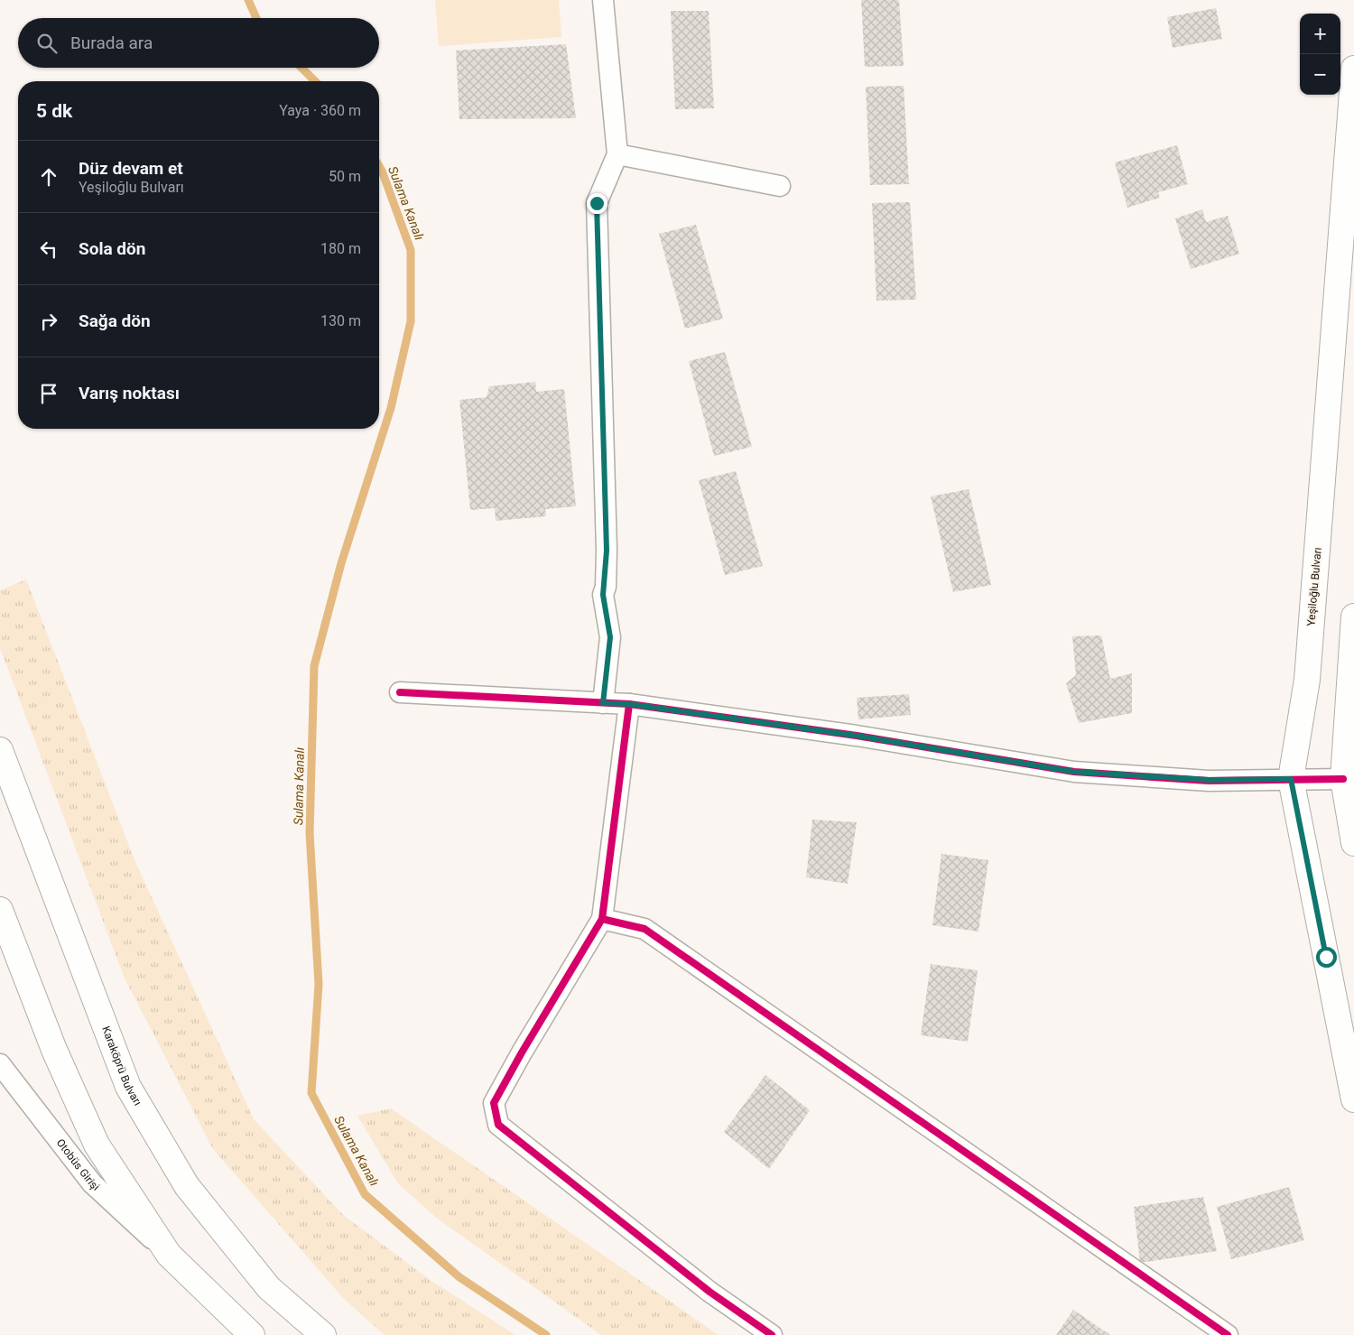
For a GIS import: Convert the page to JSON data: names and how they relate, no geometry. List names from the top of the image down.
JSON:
{
  "streets": {
    "main road": ["Yeşiloğlu Bulvarı", "Karaköprü Bulvarı"],
    "street": ["Otobüs Girişi"]
  },
  "water": ["Sulama Kanalı"],
  "page": {
    "map_buttons": ["+", "−"],
    "search": "Burada ara",
    "heading": ["5 dk", "Yaya · 360 m"],
    "list": [
      ["Düz devam et", "Yeşiloğlu Bulvarı", "50 m"],
      ["Sola dön", "180 m"],
      ["Sağa dön", "130 m"],
      "Varış noktası"
    ]
  }
}
